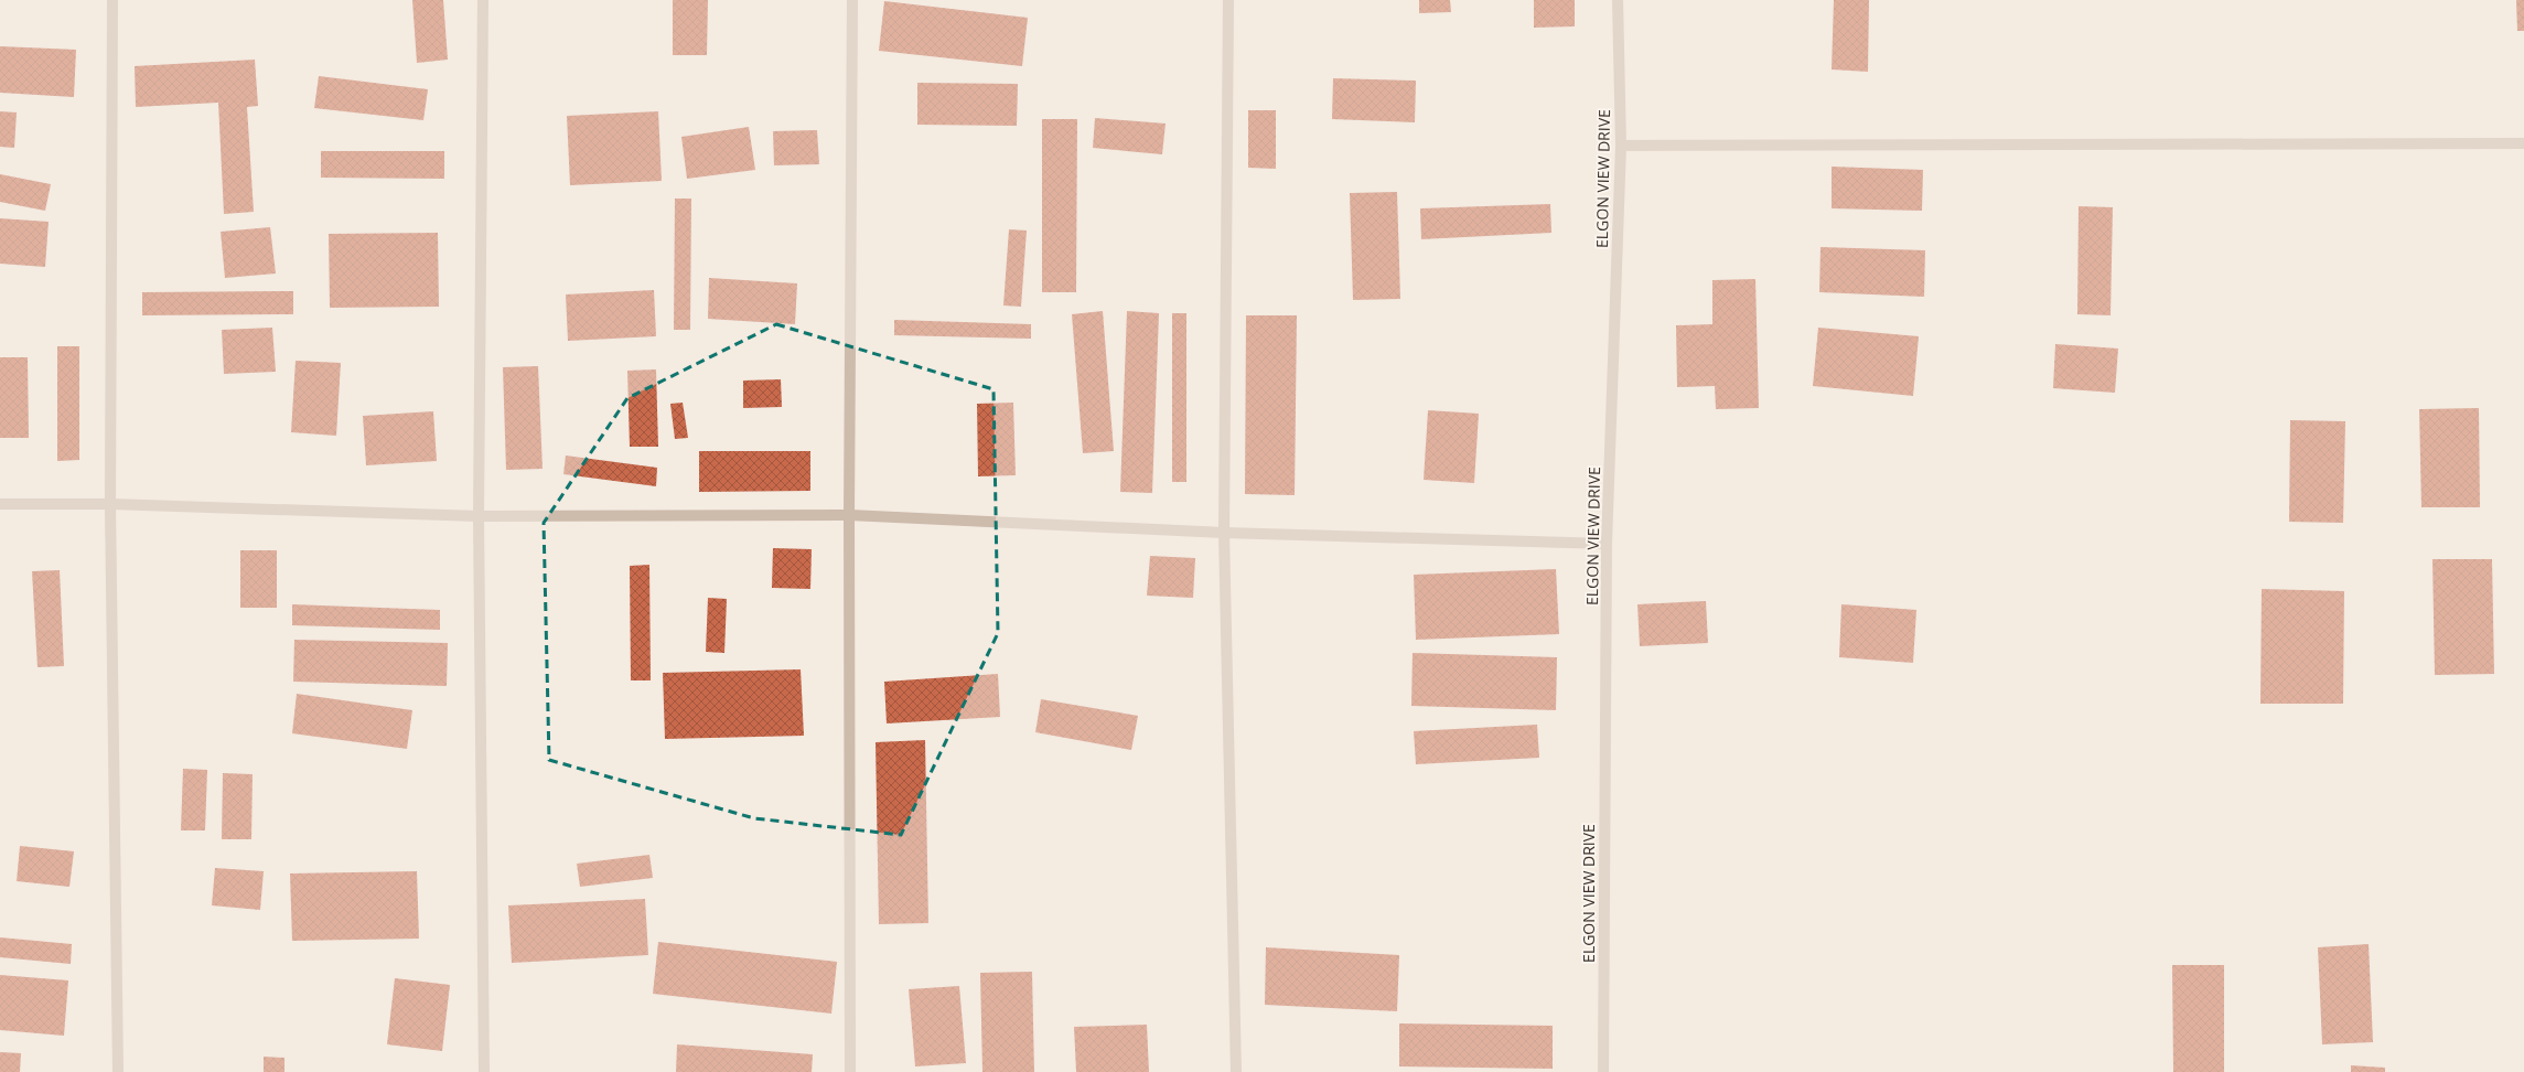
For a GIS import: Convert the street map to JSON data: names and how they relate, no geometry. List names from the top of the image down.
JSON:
{
  "streets": {
    "street": ["ELGON VIEW DRIVE"]
  }
}
